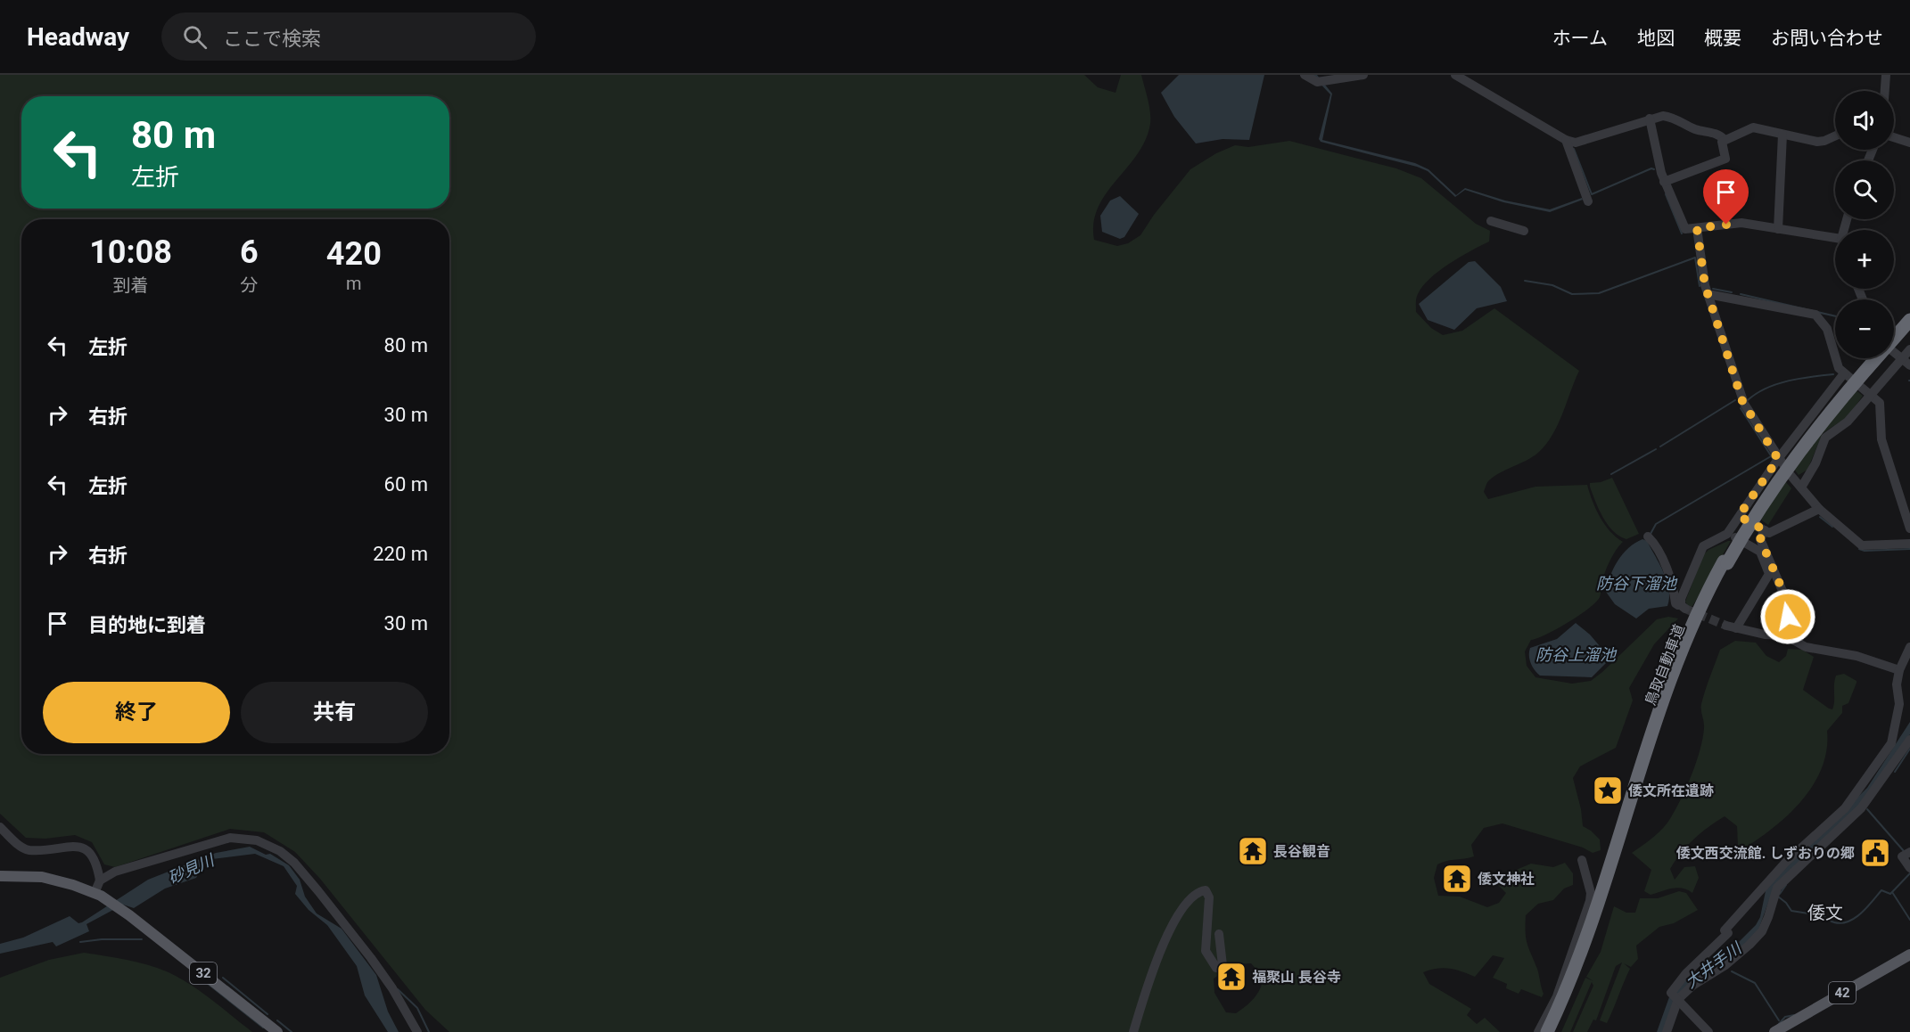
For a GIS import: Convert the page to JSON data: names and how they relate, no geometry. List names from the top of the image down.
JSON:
{
  "streets": {
    "highway": ["鳥取自動車道"],
    "main road": ["32", "42"]
  },
  "districts": ["倭文"],
  "water": [
    "防谷下溜池",
    "防谷上溜池",
    "砂見川",
    "大井手川"
  ],
  "places": {
    "place": ["倭文所在遺跡"],
    "temple": ["長谷観音", "倭文神社", "福聚山 長谷寺"],
    "public building": ["倭文西交流館. しずおりの郷"]
  },
  "page": {
    "header": "Headway",
    "search": "ここで検索",
    "nav": [
      "ホーム",
      "地図",
      "概要",
      "お問い合わせ"
    ],
    "map_buttons": ["+", "−"],
    "turn": ["80 m", "左折"],
    "eta": [
      "10:08",
      "到着",
      "6",
      "分",
      "420",
      "m"
    ],
    "list": [
      {
        "name": "左折",
        "value": "80 m"
      },
      {
        "name": "右折",
        "value": "30 m"
      },
      {
        "name": "左折",
        "value": "60 m"
      },
      {
        "name": "右折",
        "value": "220 m"
      },
      {
        "name": "目的地に到着",
        "value": "30 m"
      }
    ],
    "buttons": ["終了", "共有"]
  }
}
